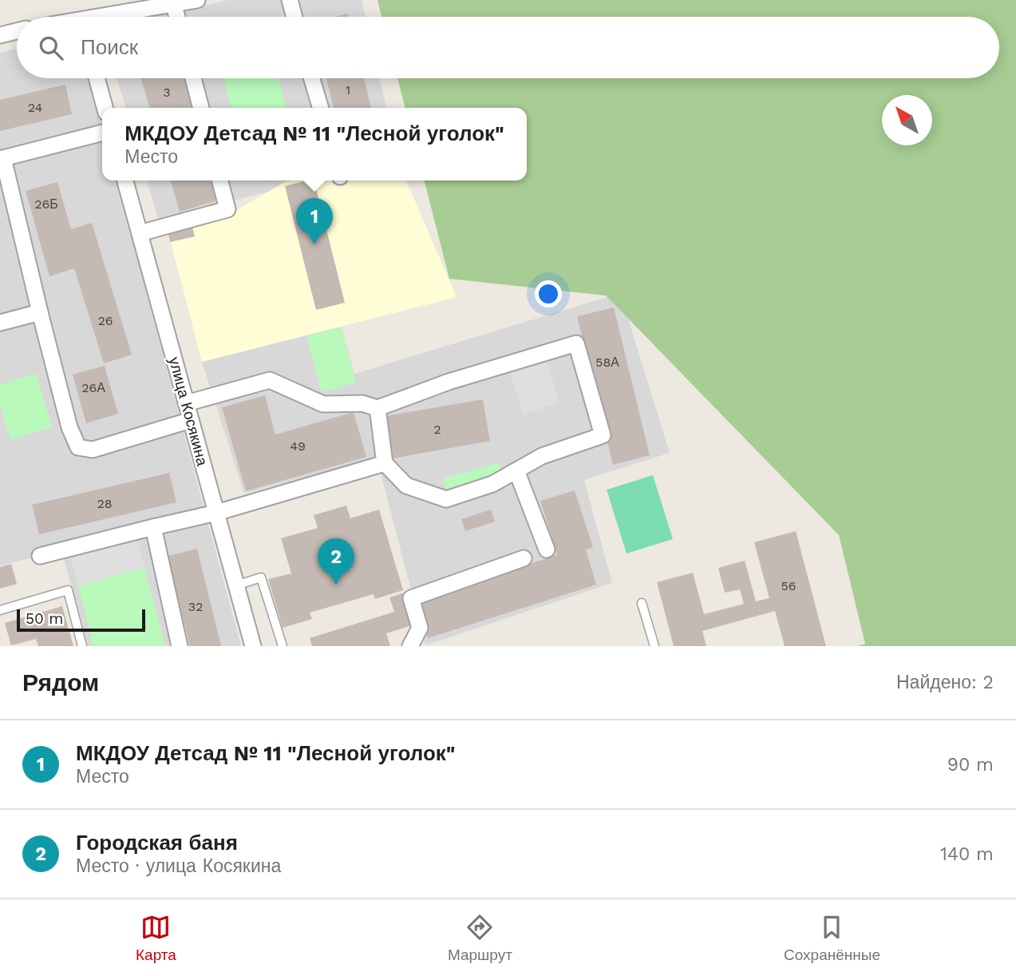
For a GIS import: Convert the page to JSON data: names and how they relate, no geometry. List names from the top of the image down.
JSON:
{
  "streets": {
    "street": ["улица Косякина"]
  },
  "house_numbers": [
    "1",
    "3",
    "24",
    "26Б",
    "26",
    "58А",
    "26А",
    "2",
    "49",
    "28",
    "56",
    "32"
  ],
  "scale_bar": "50 m",
  "north": "top left",
  "page": {
    "search": "Поиск",
    "popup": ["МКДОУ Детсад № 11 \"Лесной уголок\"", "Место"],
    "pins": ["1", "2"],
    "scale": "50 m",
    "heading": ["Рядом", "Найдено: 2"],
    "list": [
      {
        "mark": "1",
        "name": "МКДОУ Детсад № 11 \"Лесной уголок\"",
        "note": "Место",
        "value": "90 m"
      },
      {
        "mark": "2",
        "name": "Городская баня",
        "note": "Место · улица Косякина",
        "value": "140 m"
      }
    ],
    "nav": ["Карта", "Маршрут", "Сохранённые"]
  }
}
